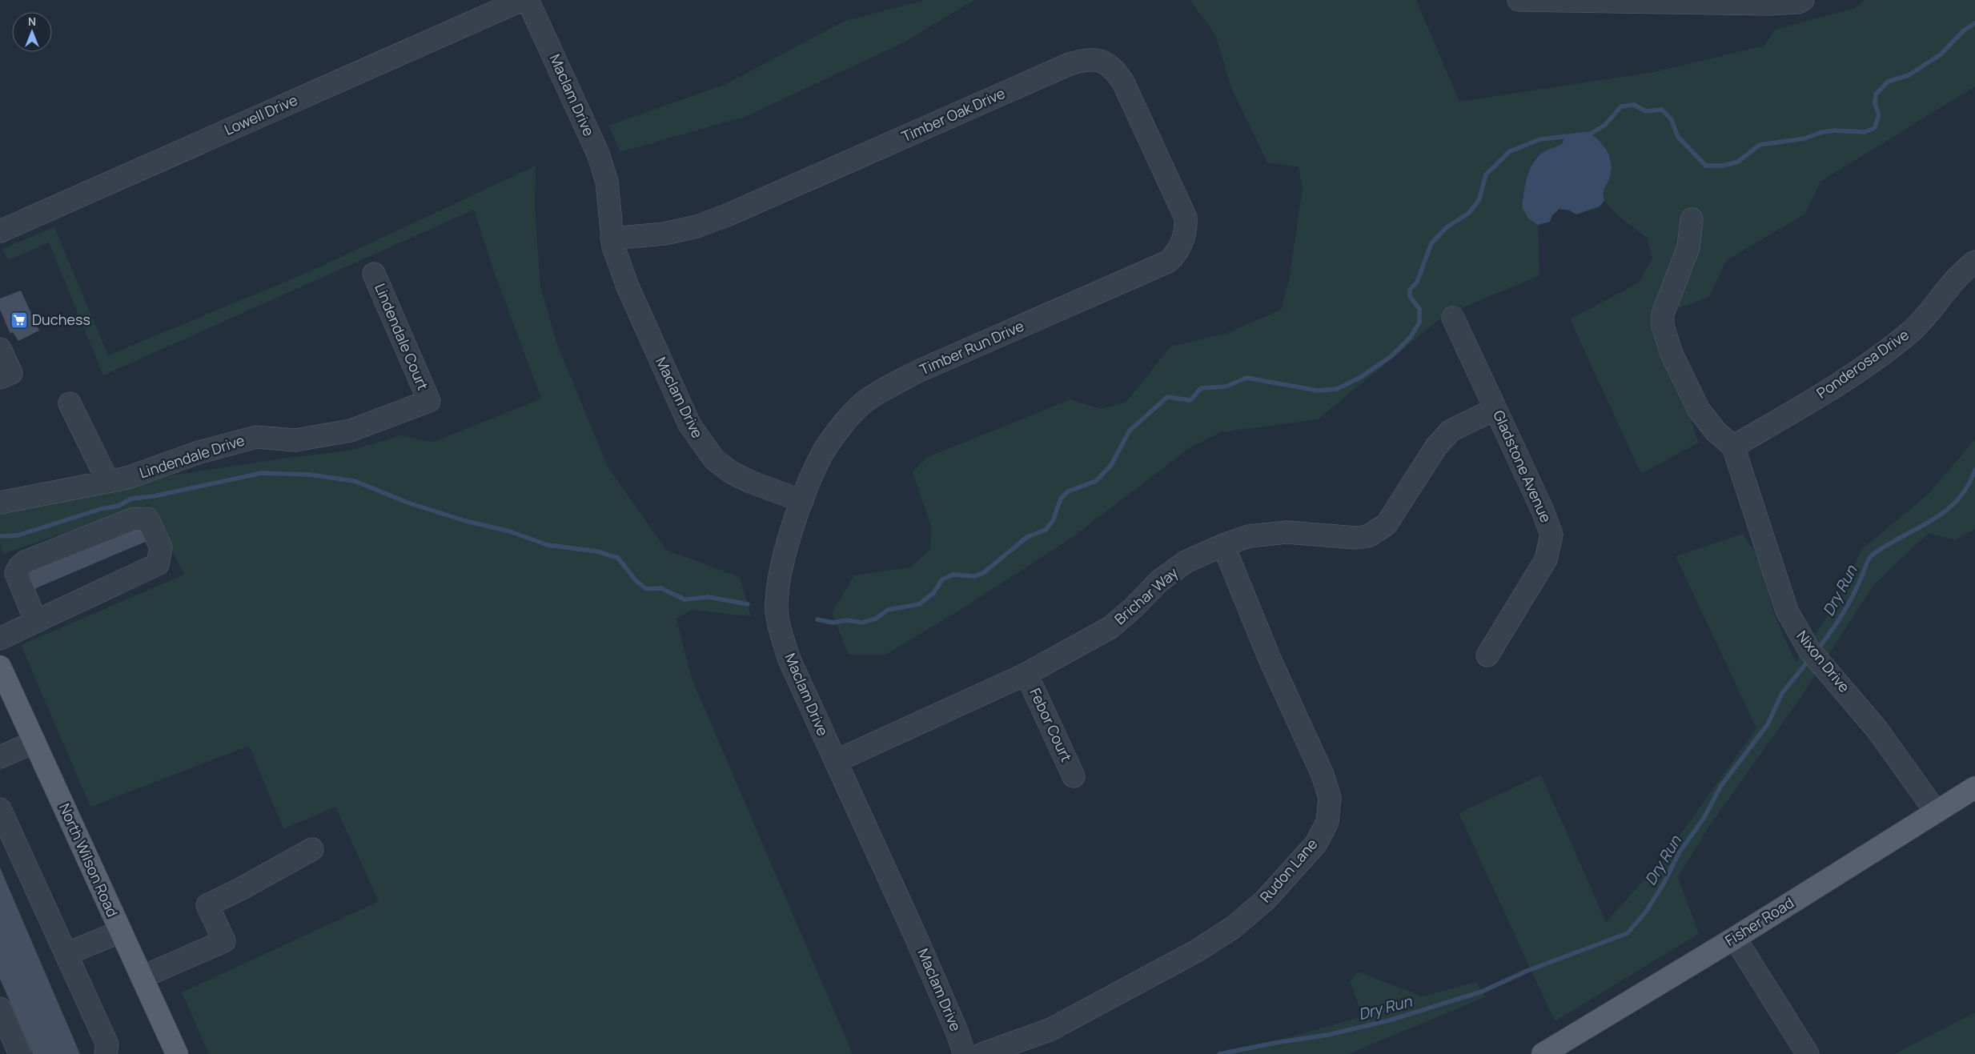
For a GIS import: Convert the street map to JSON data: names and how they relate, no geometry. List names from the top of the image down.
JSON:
{
  "streets": {
    "main road": ["North Wilson Road", "Fisher Road"],
    "street": [
      "Maclam Drive",
      "Lowell Drive",
      "Timber Oak Drive",
      "Lindendale Court",
      "Timber Run Drive",
      "Ponderosa Drive",
      "Lindendale Drive",
      "Gladstone Avenue",
      "Brichar Way",
      "Nixon Drive",
      "Febor Court",
      "Rudon Lane"
    ]
  },
  "crossings": [
    ["Maclam Drive", "Timber Oak Drive"],
    ["Maclam Drive", "Timber Run Drive"],
    ["Maclam Drive", "Brichar Way"],
    ["Timber Oak Drive", "Timber Run Drive"],
    ["Lindendale Court", "Lindendale Drive"],
    ["Ponderosa Drive", "Nixon Drive"],
    ["Gladstone Avenue", "Brichar Way"],
    ["Brichar Way", "Febor Court"],
    ["Brichar Way", "Rudon Lane"],
    ["Nixon Drive", "Fisher Road"]
  ],
  "water": ["Dry Run"],
  "places": {
    "supermarket": ["Duchess"]
  },
  "north": "top"
}
